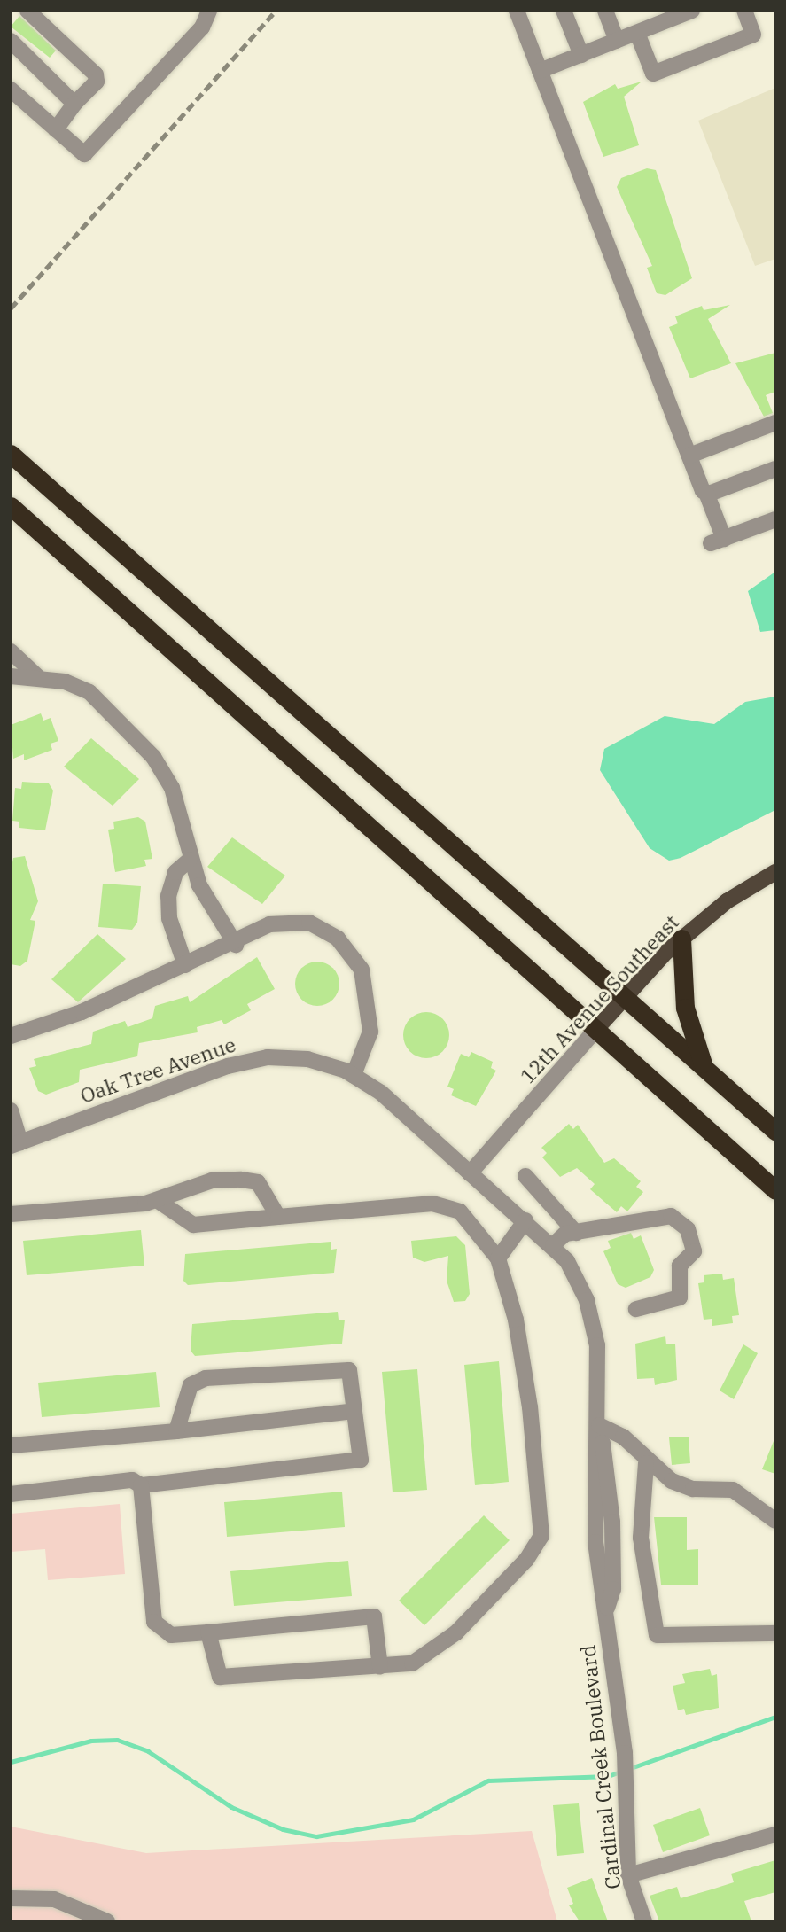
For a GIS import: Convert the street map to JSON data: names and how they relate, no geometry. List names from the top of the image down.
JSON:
{
  "streets": {
    "main road": ["12th Avenue Southeast"],
    "street": ["Oak Tree Avenue", "Cardinal Creek Boulevard"]
  },
  "crossings": [
    ["12th Avenue Southeast", "Oak Tree Avenue"],
    ["12th Avenue Southeast", "Cardinal Creek Boulevard"],
    ["Oak Tree Avenue", "Cardinal Creek Boulevard"]
  ]
}
